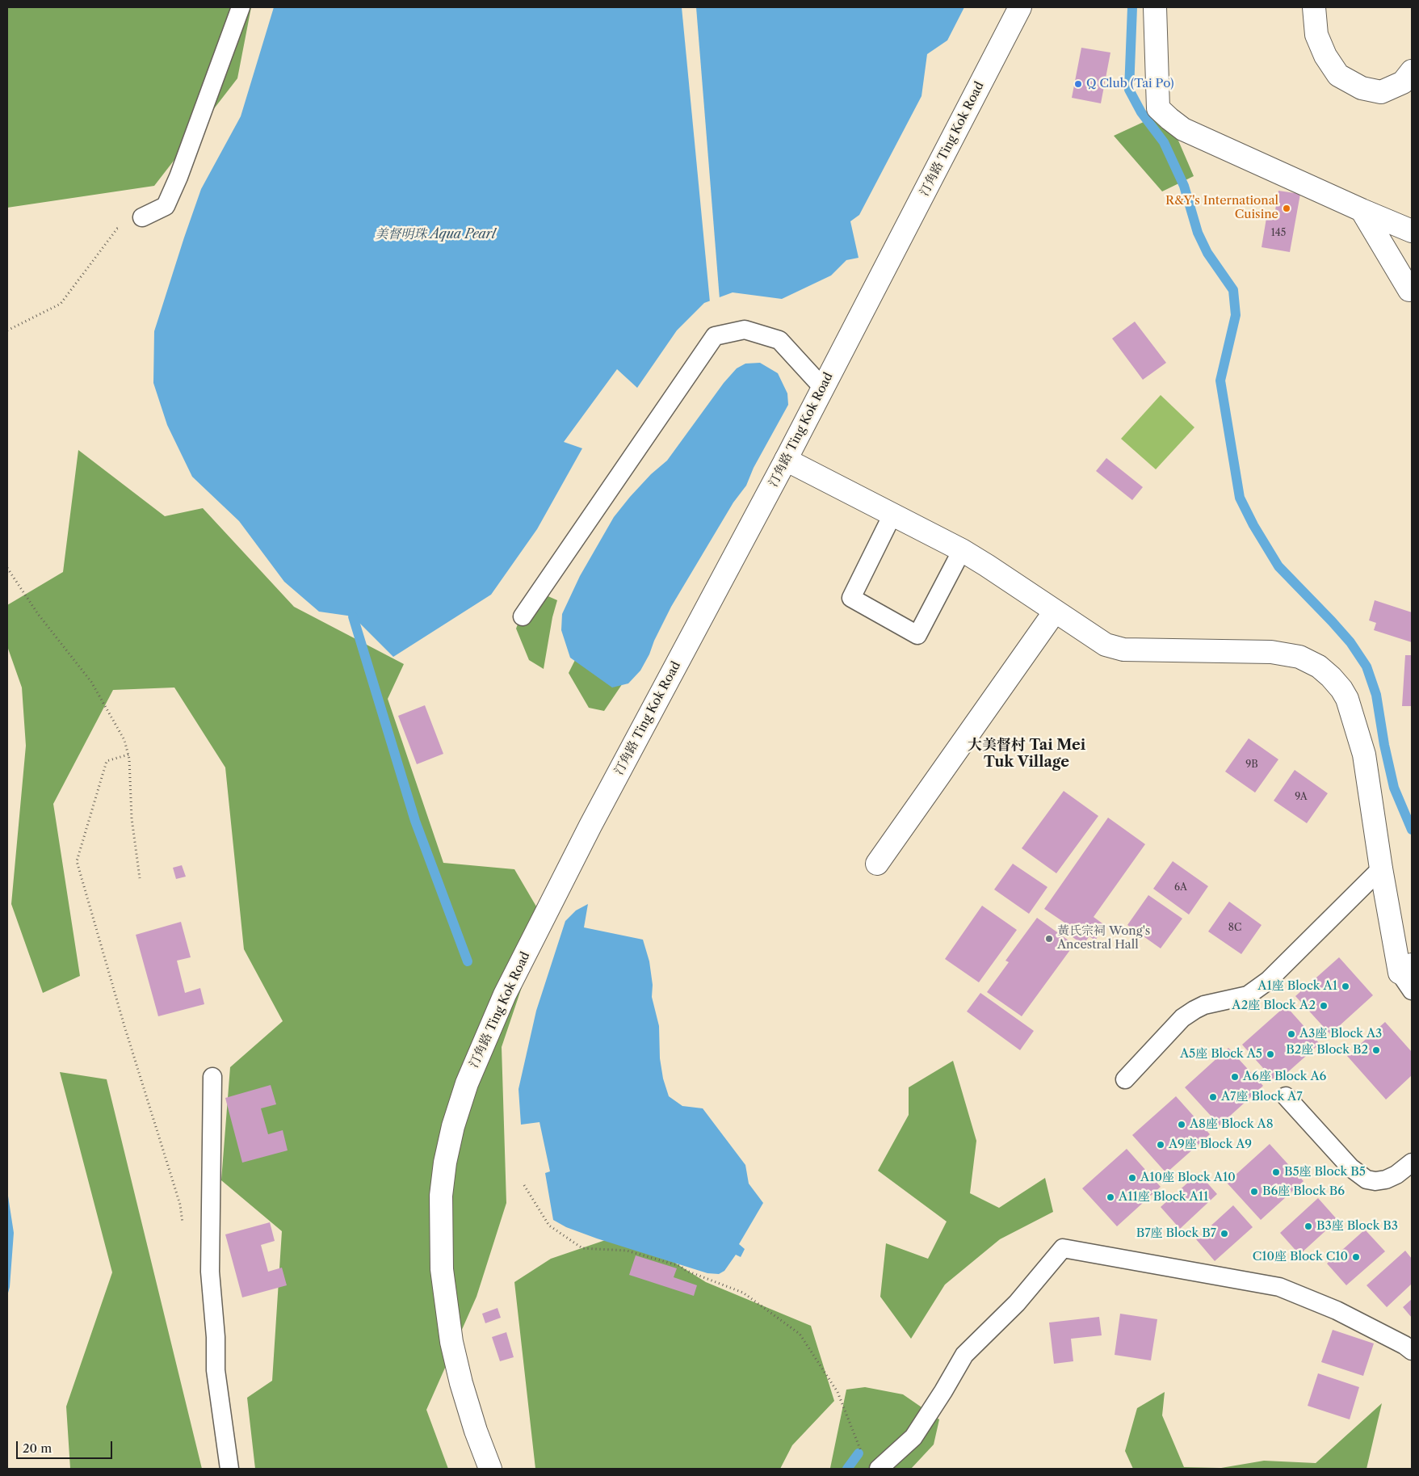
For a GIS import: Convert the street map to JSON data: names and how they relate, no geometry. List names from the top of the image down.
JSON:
{
  "streets": {
    "street": ["汀角路 Ting Kok Road"]
  },
  "districts": ["大美督村 Tai Mei Tuk Village"],
  "water": ["美督明珠 Aqua Pearl"],
  "places": [
    "Q Club (Tai Po)",
    "R&Y's International Cuisine",
    "黃氏宗祠 Wong's Ancestral Hall",
    "A1座 Block A1",
    "A2座 Block A2",
    "A3座 Block A3",
    "B2座 Block B2",
    "A5座 Block A5",
    "A6座 Block A6",
    "A7座 Block A7",
    "A8座 Block A8",
    "A9座 Block A9",
    "B5座 Block B5",
    "A10座 Block A10",
    "B6座 Block B6",
    "A11座 Block A11",
    "B3座 Block B3",
    "B7座 Block B7",
    "C10座 Block C10"
  ],
  "house_numbers": [
    "145",
    "9B",
    "9A",
    "6A",
    "8C"
  ],
  "scale_bar": "20 m"
}
